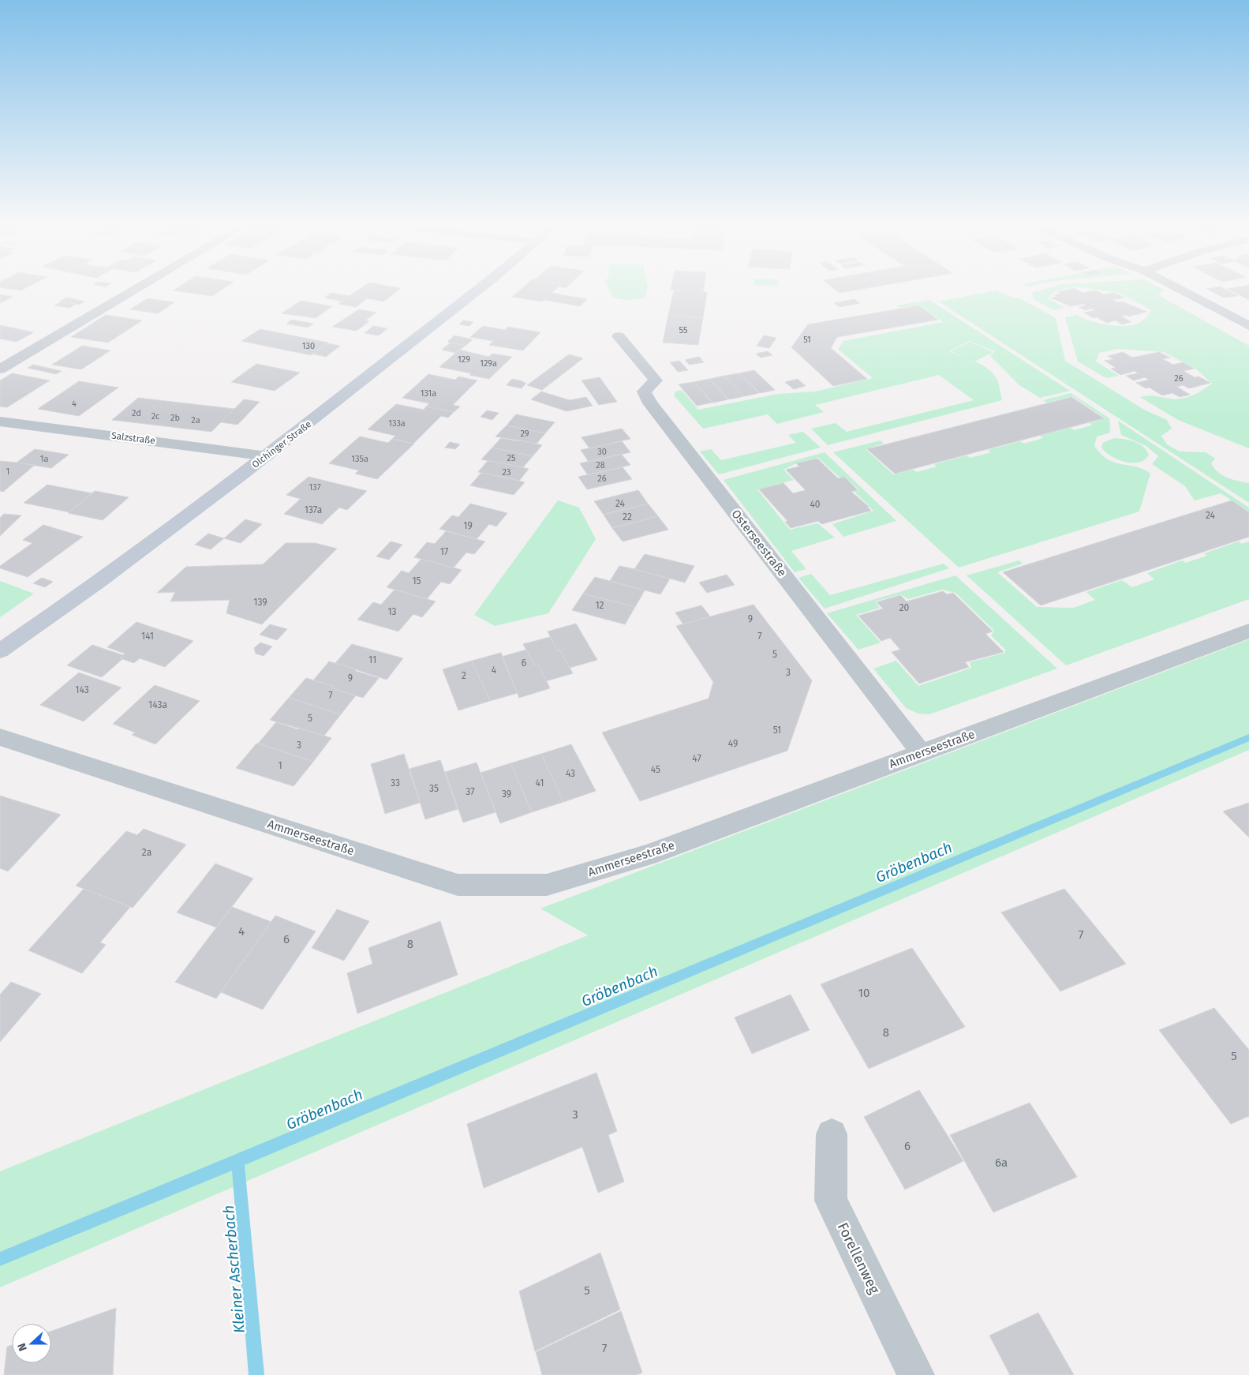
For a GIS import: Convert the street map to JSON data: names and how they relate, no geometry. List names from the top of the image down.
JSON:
{
  "streets": {
    "main road": ["Olchinger Straße"],
    "street": [
      "Salzstraße",
      "Osterseestraße",
      "Ammerseestraße",
      "Forellenweg"
    ]
  },
  "crossings": [
    ["Salzstraße", "Olchinger Straße"],
    ["Osterseestraße", "Ammerseestraße"]
  ],
  "water": ["Gröbenbach", "Kleiner Ascherbach"],
  "house_numbers": [
    "55",
    "51",
    "130",
    "129",
    "129a",
    "26",
    "131a",
    "4",
    "2d",
    "2c",
    "2b",
    "2a",
    "133a",
    "29",
    "30",
    "25",
    "1a",
    "135a",
    "28",
    "1",
    "23",
    "26",
    "137",
    "24",
    "40",
    "137a",
    "24",
    "22",
    "19",
    "17",
    "15",
    "139",
    "12",
    "20",
    "13",
    "9",
    "141",
    "7",
    "5",
    "11",
    "6",
    "4",
    "3",
    "2",
    "9",
    "143",
    "7",
    "143a",
    "5",
    "51",
    "49",
    "3",
    "47",
    "1",
    "45",
    "43",
    "33",
    "41",
    "35",
    "37",
    "39",
    "2a",
    "4",
    "7",
    "6",
    "8",
    "10",
    "8",
    "5",
    "3",
    "6",
    "6a",
    "5",
    "7"
  ],
  "north": "left"
}
